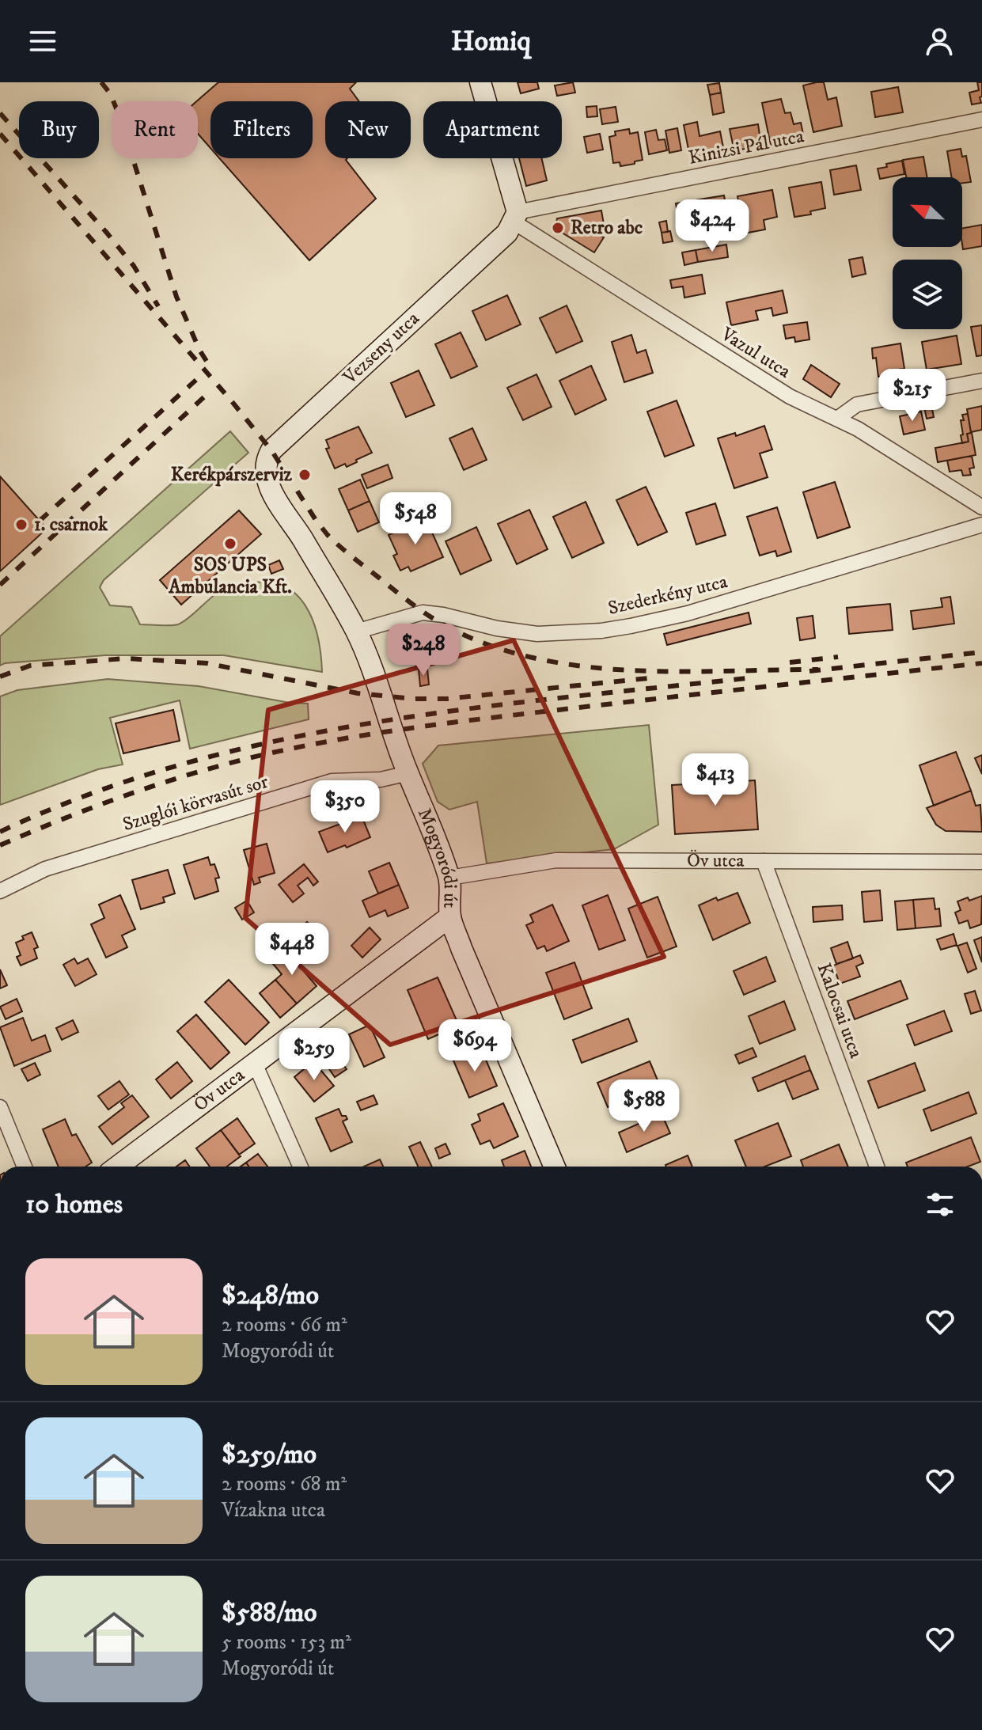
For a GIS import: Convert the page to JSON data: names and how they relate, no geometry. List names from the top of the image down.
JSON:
{
  "streets": {
    "street": [
      "Kinizsi Pál utca",
      "Vezseny utca",
      "Vazul utca",
      "Szederkény utca",
      "Szuglói körvasút sor",
      "Mogyoródi út",
      "Öv utca",
      "Kalocsai utca"
    ]
  },
  "crossings": [
    ["Kinizsi Pál utca", "Vezseny utca"],
    ["Kinizsi Pál utca", "Vazul utca"],
    ["Vezseny utca", "Vazul utca"],
    ["Vezseny utca", "Mogyoródi út"],
    ["Szederkény utca", "Mogyoródi út"],
    ["Szuglói körvasút sor", "Mogyoródi út"],
    ["Mogyoródi út", "Öv utca"],
    ["Öv utca", "Kalocsai utca"]
  ],
  "places": [
    "Retro abc",
    "Kerékpárszerviz",
    "1. csarnok",
    "SOS UPS Ambulancia Kft."
  ],
  "north": "top left",
  "page": {
    "header": "Homiq",
    "chip": [
      "Buy",
      "Rent",
      "Filters",
      "New",
      "Apartment"
    ],
    "price": [
      "$424",
      "$215",
      "$548",
      "$248",
      "$413",
      "$350",
      "$448",
      "$694",
      "$259",
      "$588"
    ],
    "heading": "10 homes",
    "list": [
      {
        "name": "$248/mo",
        "note": "2 rooms · 66 m² · Mogyoródi út"
      },
      {
        "name": "$259/mo",
        "note": "2 rooms · 68 m² · Vízakna utca"
      },
      {
        "name": "$588/mo",
        "note": "5 rooms · 153 m² · Mogyoródi út"
      }
    ]
  }
}
